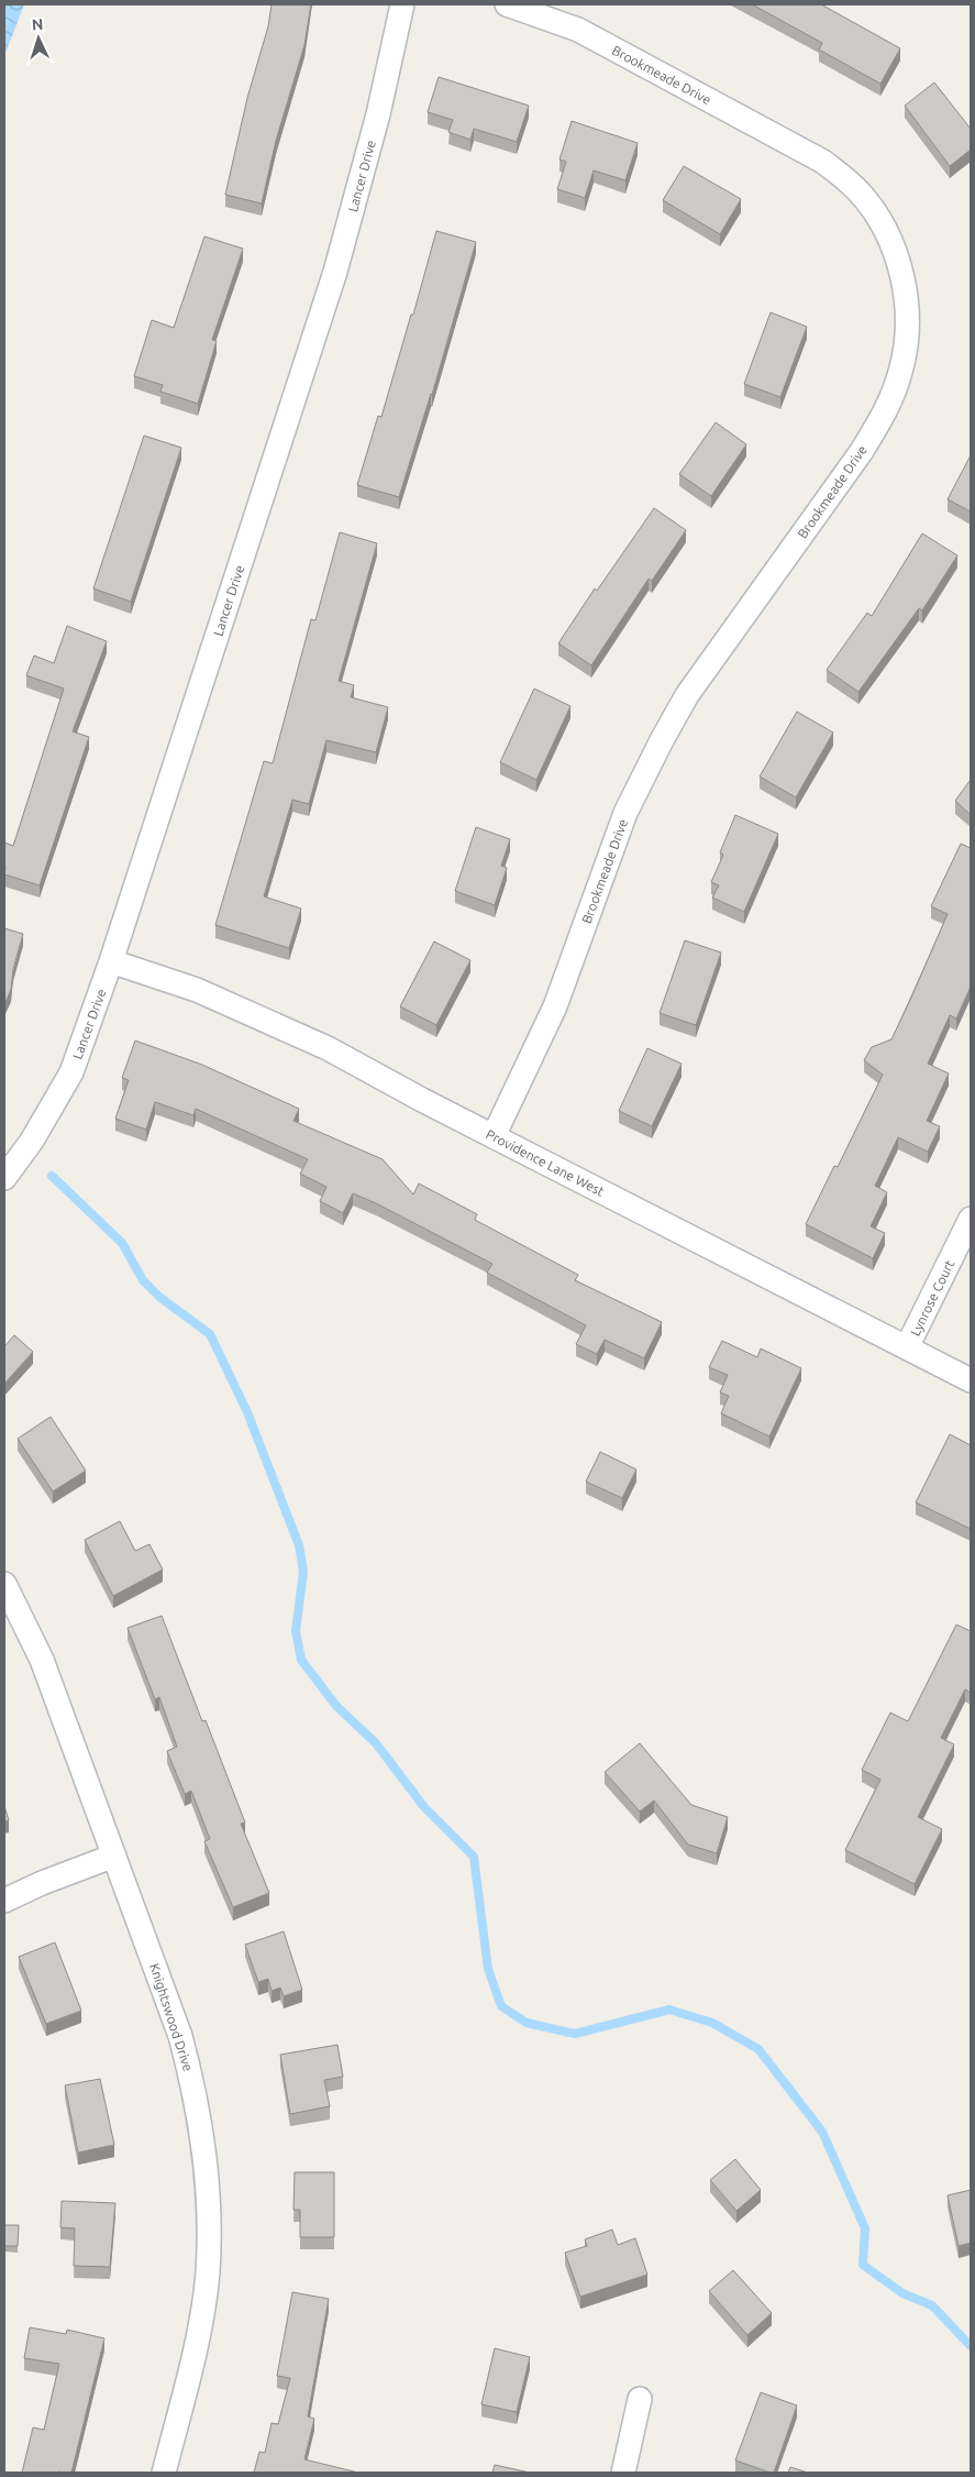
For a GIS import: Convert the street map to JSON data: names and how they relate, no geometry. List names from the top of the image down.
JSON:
{
  "streets": {
    "street": [
      "Brookmeade Drive",
      "Lancer Drive",
      "Providence Lane West",
      "Lynrose Court",
      "Knightswood Drive"
    ]
  },
  "crossings": [
    ["Brookmeade Drive", "Providence Lane West"],
    ["Lancer Drive", "Providence Lane West"],
    ["Providence Lane West", "Lynrose Court"]
  ],
  "north": "top"
}
